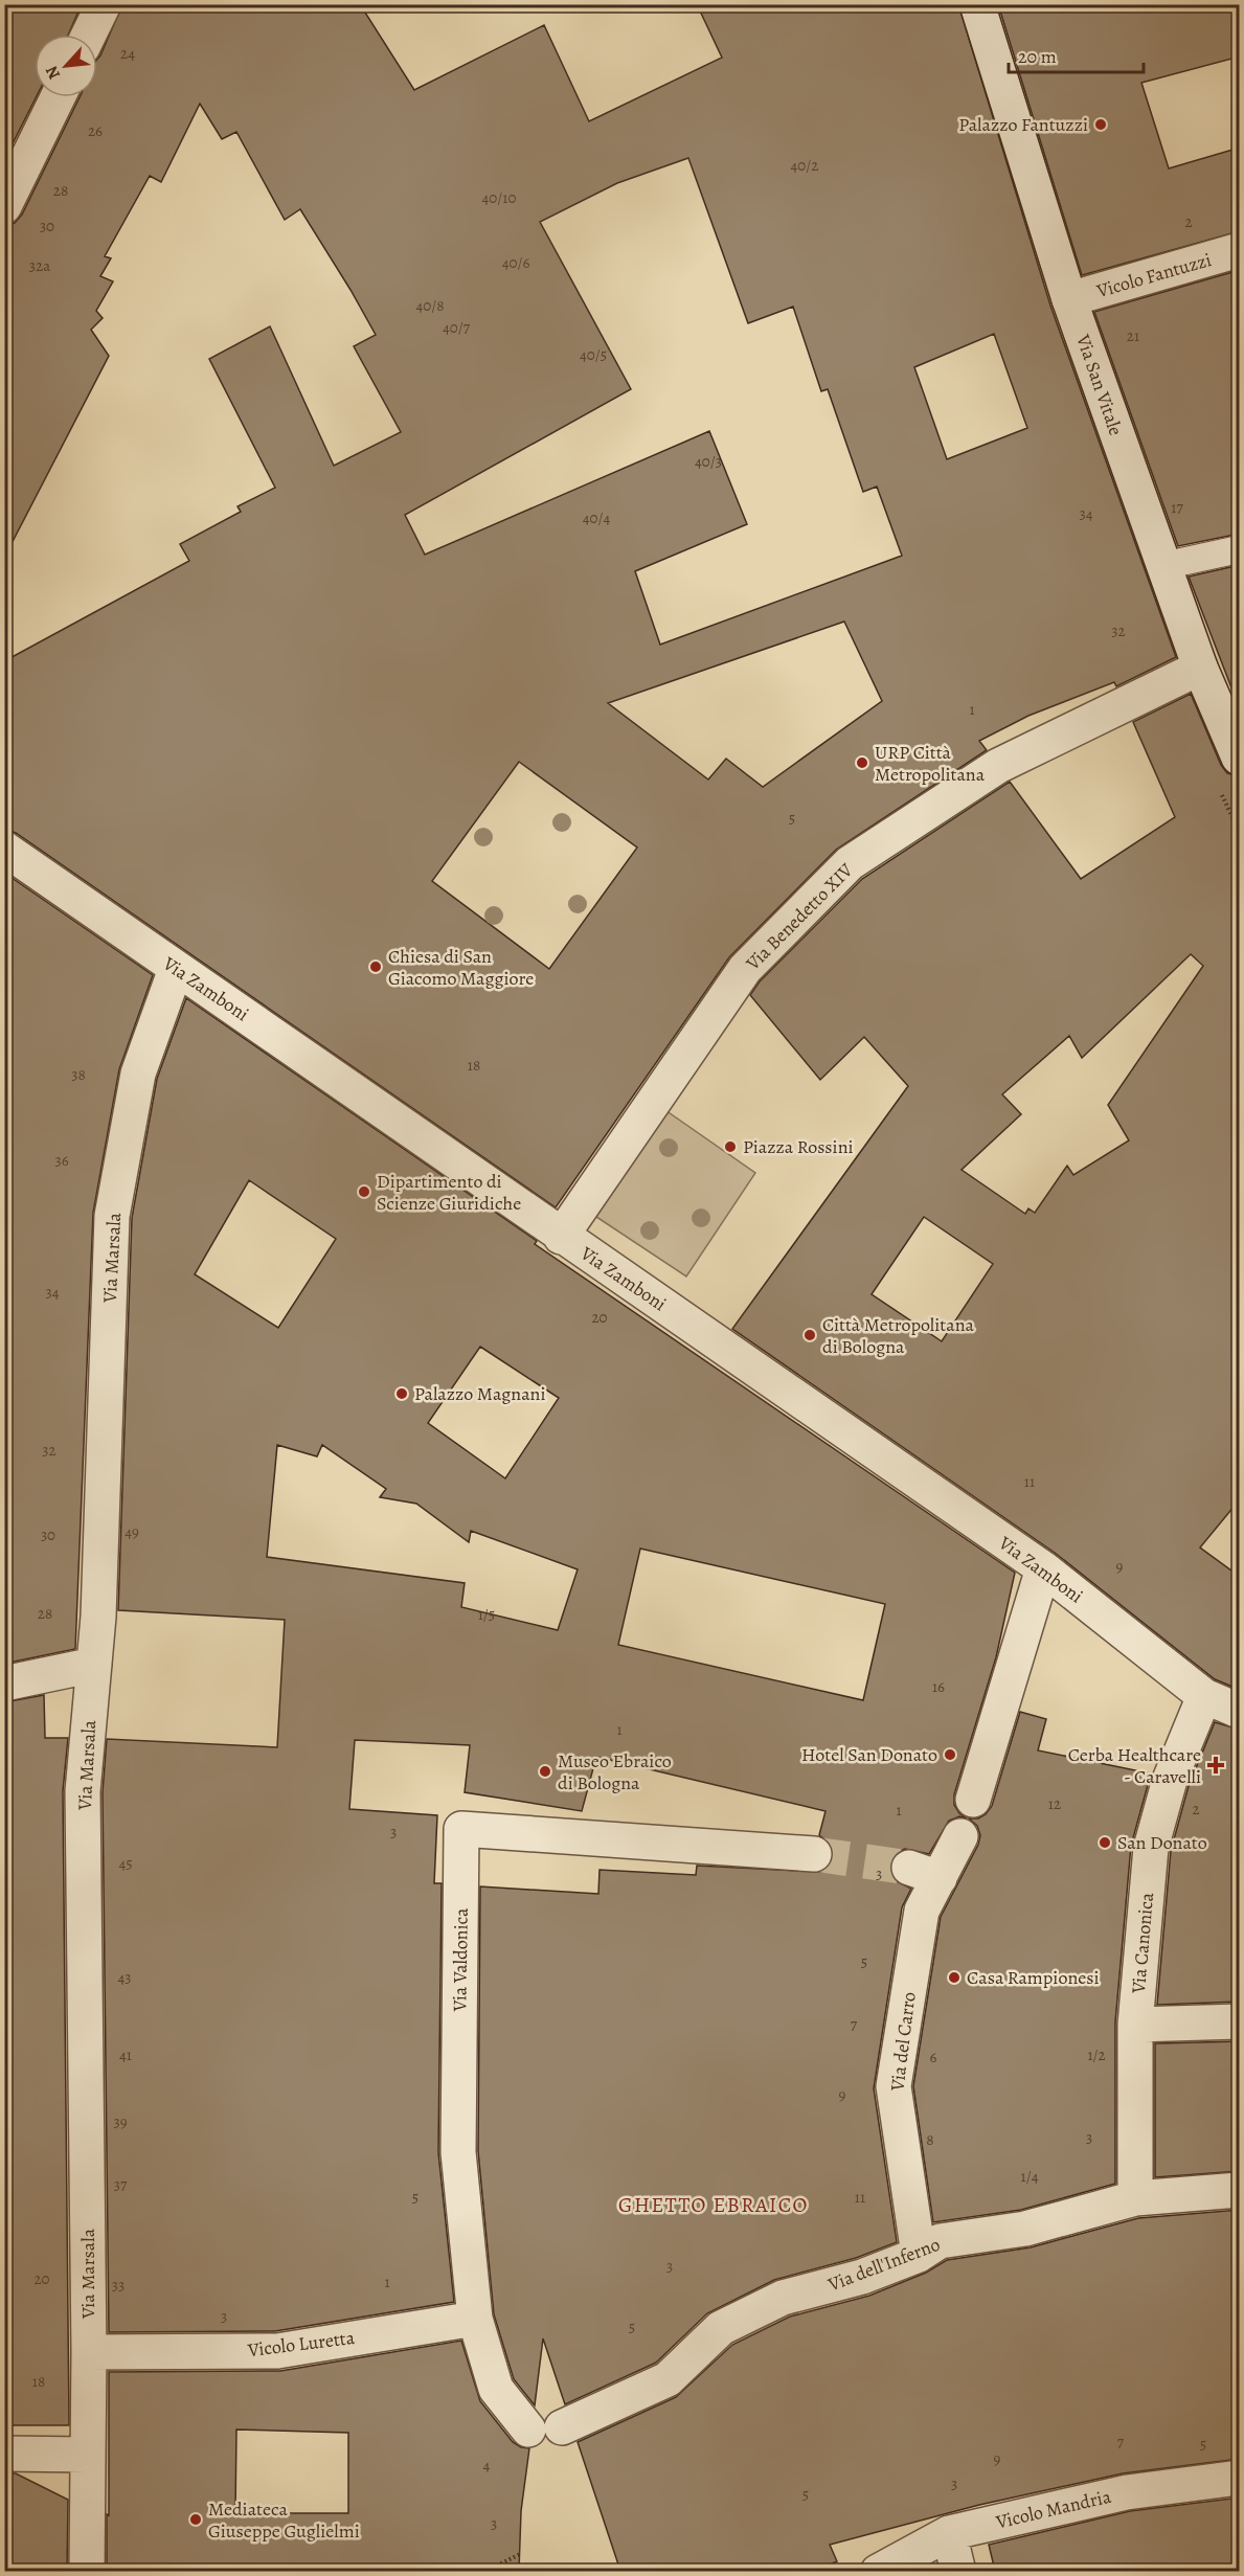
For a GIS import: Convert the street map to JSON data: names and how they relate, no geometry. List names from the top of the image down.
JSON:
{
  "streets": {
    "street": [
      "Vicolo Fantuzzi",
      "Via San Vitale",
      "Via Benedetto XIV",
      "Via Zamboni",
      "Via Marsala",
      "Via Canonica",
      "Via Valdonica",
      "Via del Carro",
      "Via dell'Inferno",
      "Vicolo Luretta",
      "Vicolo Mandria"
    ]
  },
  "crossings": [
    ["Vicolo Fantuzzi", "Via San Vitale"],
    ["Via San Vitale", "Via Benedetto XIV"],
    ["Via Benedetto XIV", "Via Zamboni"],
    ["Via Zamboni", "Via Marsala"],
    ["Via Zamboni", "Via Canonica"],
    ["Via Marsala", "Vicolo Luretta"],
    ["Via Canonica", "Via dell'Inferno"],
    ["Via Valdonica", "Via dell'Inferno"],
    ["Via Valdonica", "Vicolo Luretta"],
    ["Via del Carro", "Via dell'Inferno"]
  ],
  "districts": ["GHETTO EBRAICO"],
  "places": {
    "other": [
      "Palazzo Fantuzzi",
      "URP Città Metropolitana",
      "Chiesa di San Giacomo Maggiore",
      "Piazza Rossini",
      "Dipartimento di Scienze Giuridiche",
      "Città Metropolitana di Bologna",
      "Palazzo Magnani",
      "Hotel San Donato",
      "Museo Ebraico di Bologna",
      "San Donato",
      "Casa Rampionesi",
      "Mediateca Giuseppe Guglielmi"
    ],
    "health": ["Cerba Healthcare - Caravelli"]
  },
  "house_numbers": [
    "24",
    "26",
    "40/2",
    "28",
    "40/10",
    "2",
    "30",
    "40/6",
    "32a",
    "40/8",
    "40/7",
    "21",
    "40/5",
    "40/3",
    "17",
    "34",
    "40/4",
    "32",
    "1",
    "5",
    "18",
    "38",
    "36",
    "34",
    "20",
    "32",
    "11",
    "49",
    "30",
    "9",
    "28",
    "1/5",
    "16",
    "1",
    "12",
    "2",
    "1",
    "3",
    "45",
    "3",
    "5",
    "43",
    "7",
    "41",
    "1/2",
    "6",
    "9",
    "39",
    "3",
    "8",
    "1/4",
    "37",
    "5",
    "11",
    "3",
    "20",
    "1",
    "33",
    "3",
    "5",
    "18",
    "7",
    "5",
    "9",
    "4",
    "3",
    "5",
    "3"
  ],
  "scale_bar": "20 m",
  "north": "bottom left"
}
